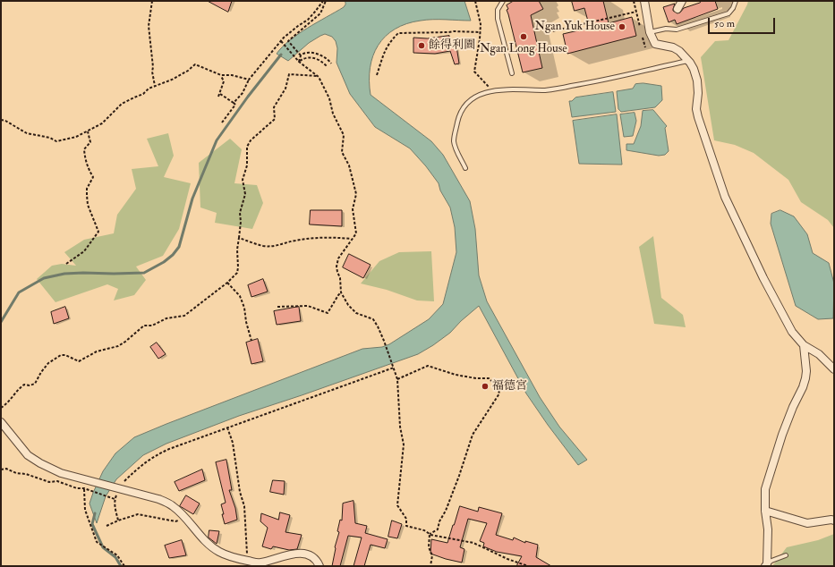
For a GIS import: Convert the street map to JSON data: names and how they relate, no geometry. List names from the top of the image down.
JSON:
{
  "places": [
    "Ngan Yuk House",
    "Ngan Long House",
    "餘得利園",
    "福德宮"
  ],
  "scale_bar": "50 m"
}
